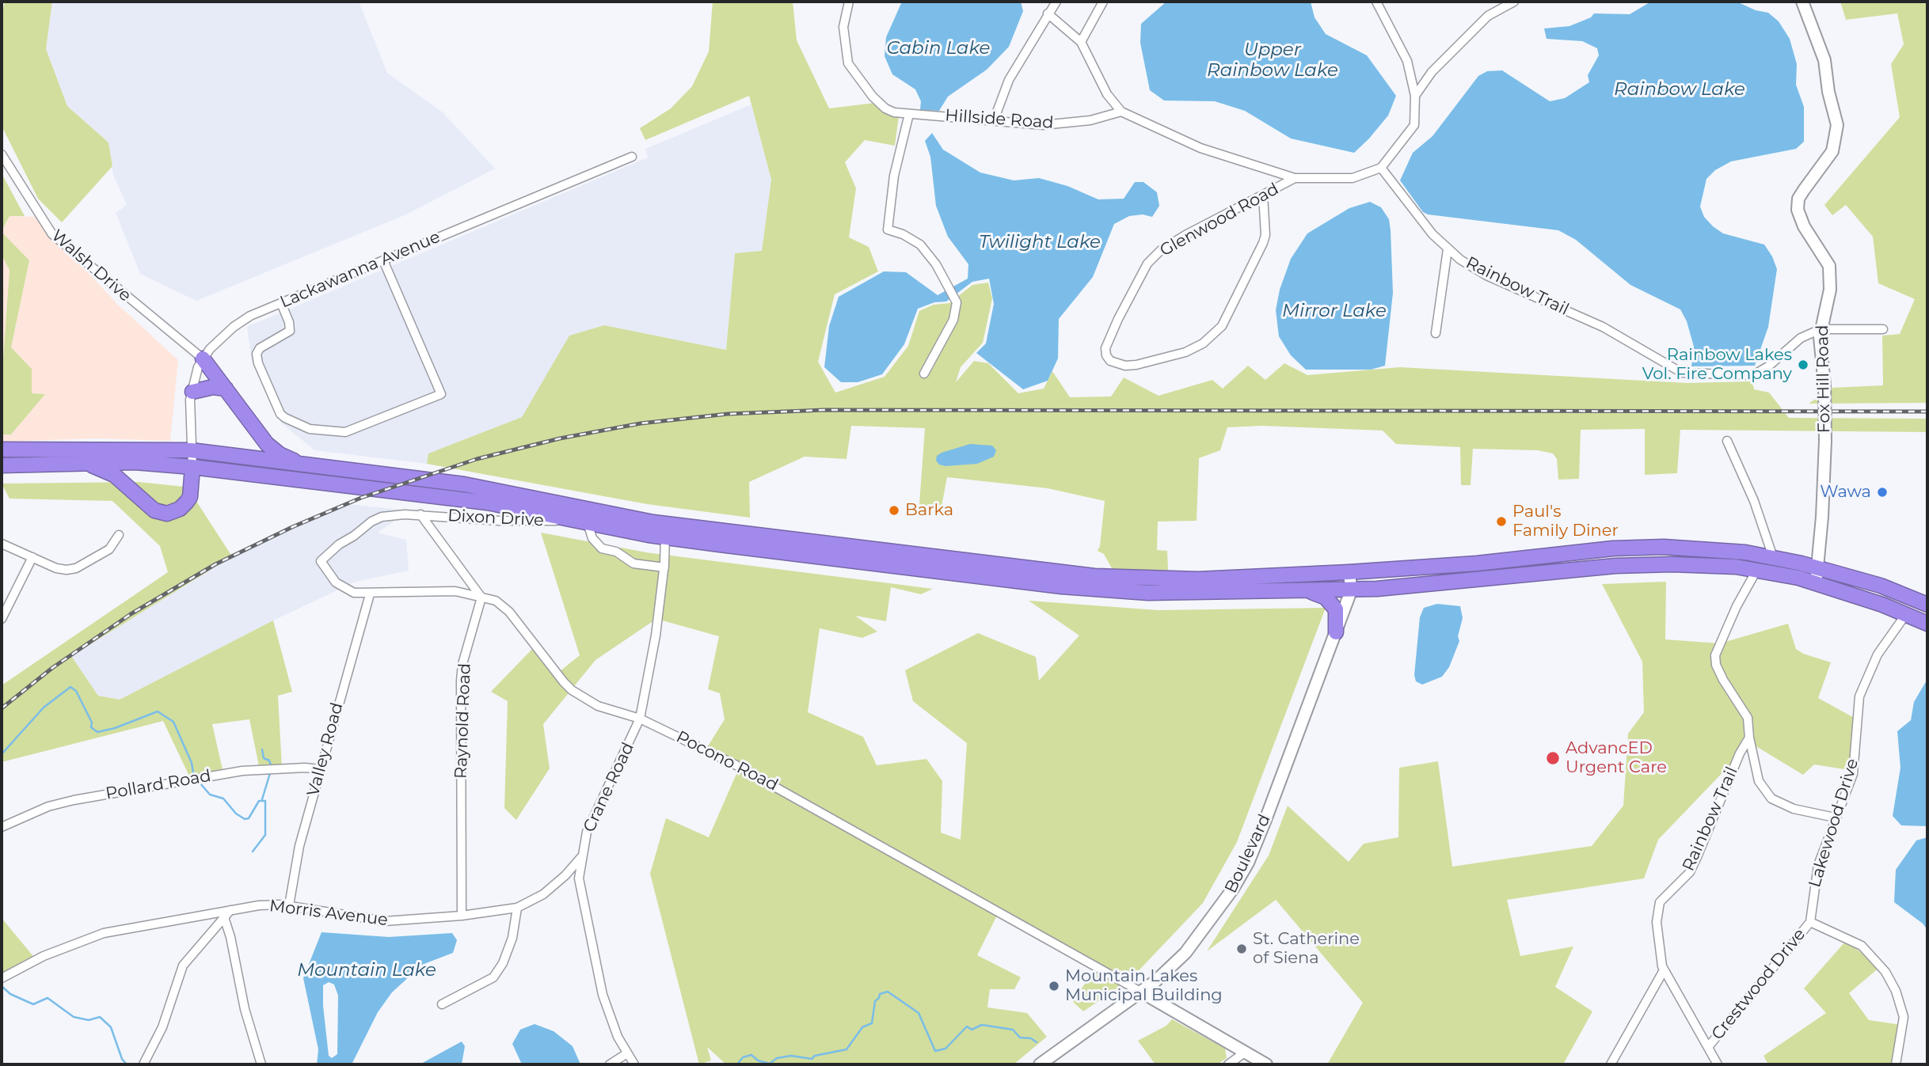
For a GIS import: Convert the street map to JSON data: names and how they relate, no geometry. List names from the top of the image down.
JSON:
{
  "streets": {
    "street": [
      "Hillside Road",
      "Glenwood Road",
      "Walsh Drive",
      "Lackawanna Avenue",
      "Rainbow Trail",
      "Fox Hill Road",
      "Dixon Drive",
      "Raynold Road",
      "Valley Road",
      "Pocono Road",
      "Pollard Road",
      "Crane Road",
      "Lakewood Drive",
      "Boulevard",
      "Morris Avenue",
      "Crestwood Drive"
    ]
  },
  "crossings": [
    ["Walsh Drive", "Lackawanna Avenue"],
    ["Rainbow Trail", "Fox Hill Road"],
    ["Rainbow Trail", "Crestwood Drive"],
    ["Dixon Drive", "Pocono Road"],
    ["Raynold Road", "Pocono Road"],
    ["Raynold Road", "Morris Avenue"],
    ["Valley Road", "Pocono Road"],
    ["Valley Road", "Pollard Road"],
    ["Valley Road", "Morris Avenue"],
    ["Pocono Road", "Crane Road"],
    ["Pocono Road", "Boulevard"],
    ["Crane Road", "Morris Avenue"],
    ["Lakewood Drive", "Crestwood Drive"]
  ],
  "water": [
    "Cabin Lake",
    "Upper Rainbow Lake",
    "Rainbow Lake",
    "Twilight Lake",
    "Mirror Lake",
    "Mountain Lake"
  ],
  "places": [
    "Rainbow Lakes Vol. Fire Company",
    "Wawa",
    "Barka",
    "Paul's Family Diner",
    "AdvancED Urgent Care",
    "St. Catherine of Siena",
    "Mountain Lakes Municipal Building"
  ]
}
